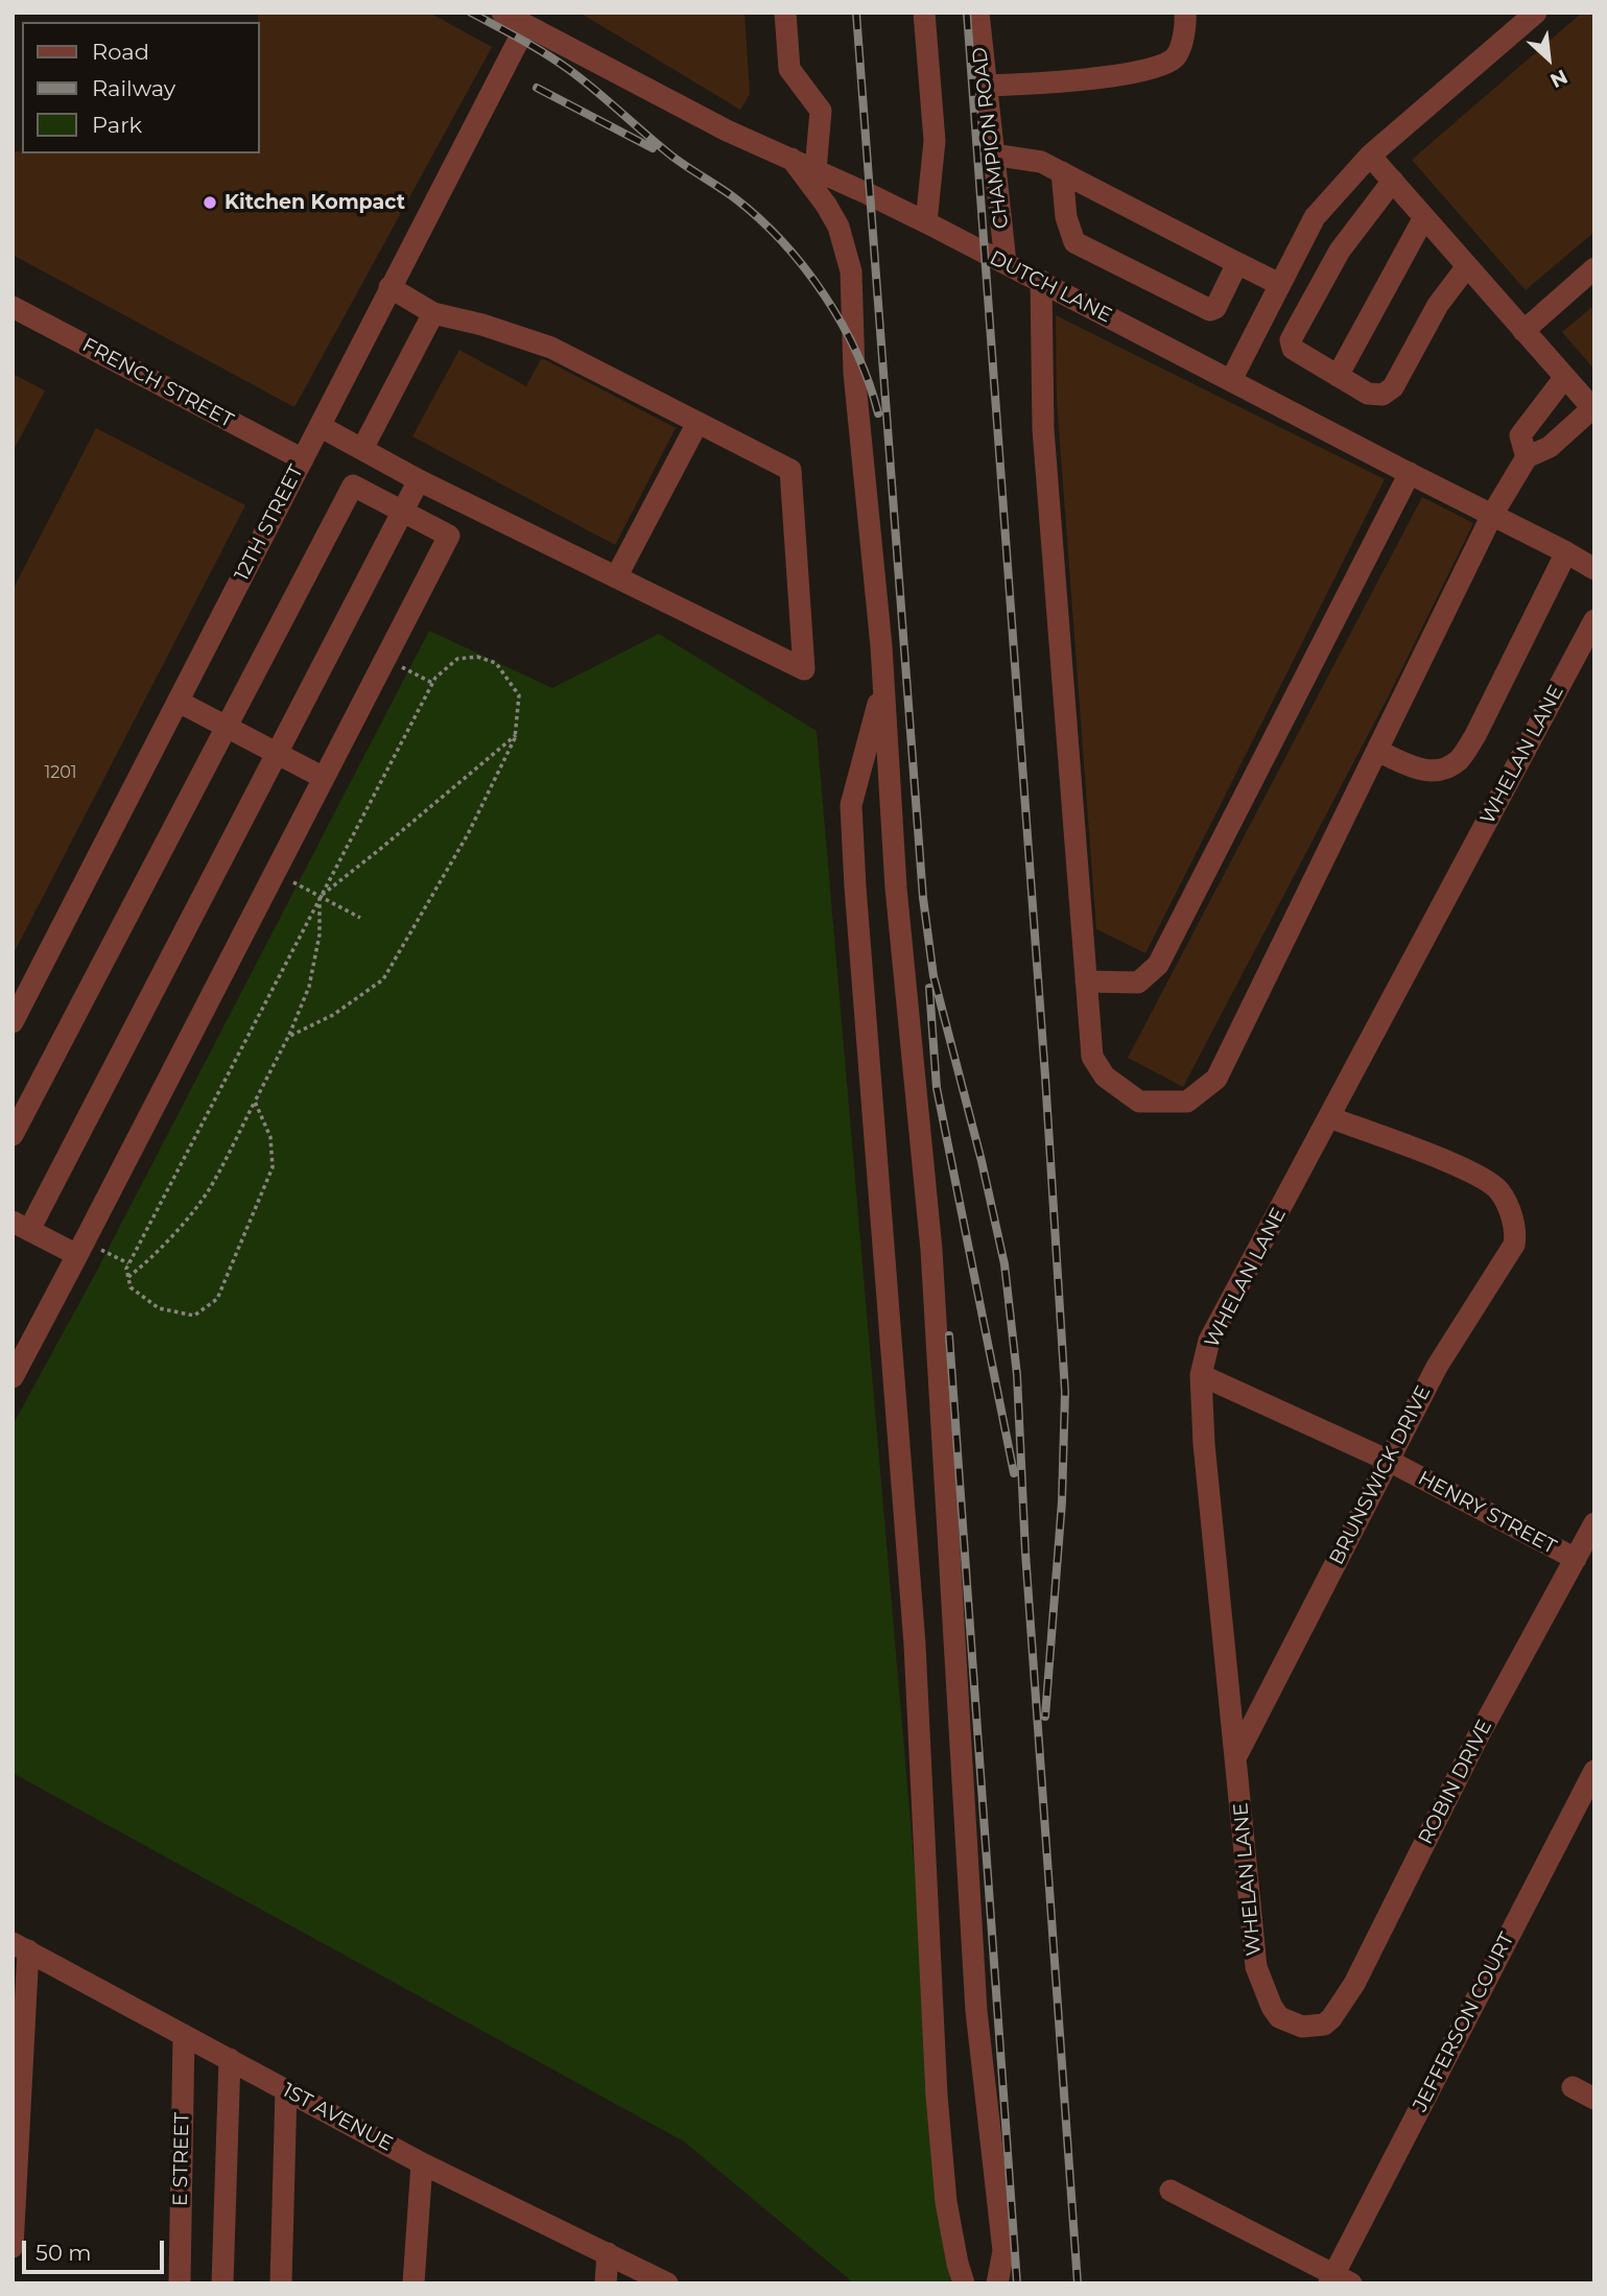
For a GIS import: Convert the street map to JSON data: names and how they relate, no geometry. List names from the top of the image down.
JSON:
{
  "streets": {
    "street": [
      "CHAMPION ROAD",
      "DUTCH LANE",
      "FRENCH STREET",
      "12TH STREET",
      "WHELAN LANE",
      "BRUNSWICK DRIVE",
      "HENRY STREET",
      "ROBIN DRIVE",
      "JEFFERSON COURT",
      "1ST AVENUE",
      "E STREET"
    ]
  },
  "crossings": [
    ["CHAMPION ROAD", "DUTCH LANE"],
    ["DUTCH LANE", "12TH STREET"],
    ["FRENCH STREET", "12TH STREET"],
    ["WHELAN LANE", "BRUNSWICK DRIVE"],
    ["WHELAN LANE", "HENRY STREET"],
    ["WHELAN LANE", "ROBIN DRIVE"],
    ["BRUNSWICK DRIVE", "HENRY STREET"],
    ["HENRY STREET", "ROBIN DRIVE"],
    ["1ST AVENUE", "E STREET"]
  ],
  "places": ["Kitchen Kompact"],
  "house_numbers": ["1201"],
  "legend": ["Road", "Railway", "Park"],
  "scale_bar": "50 m",
  "north": "bottom right"
}
